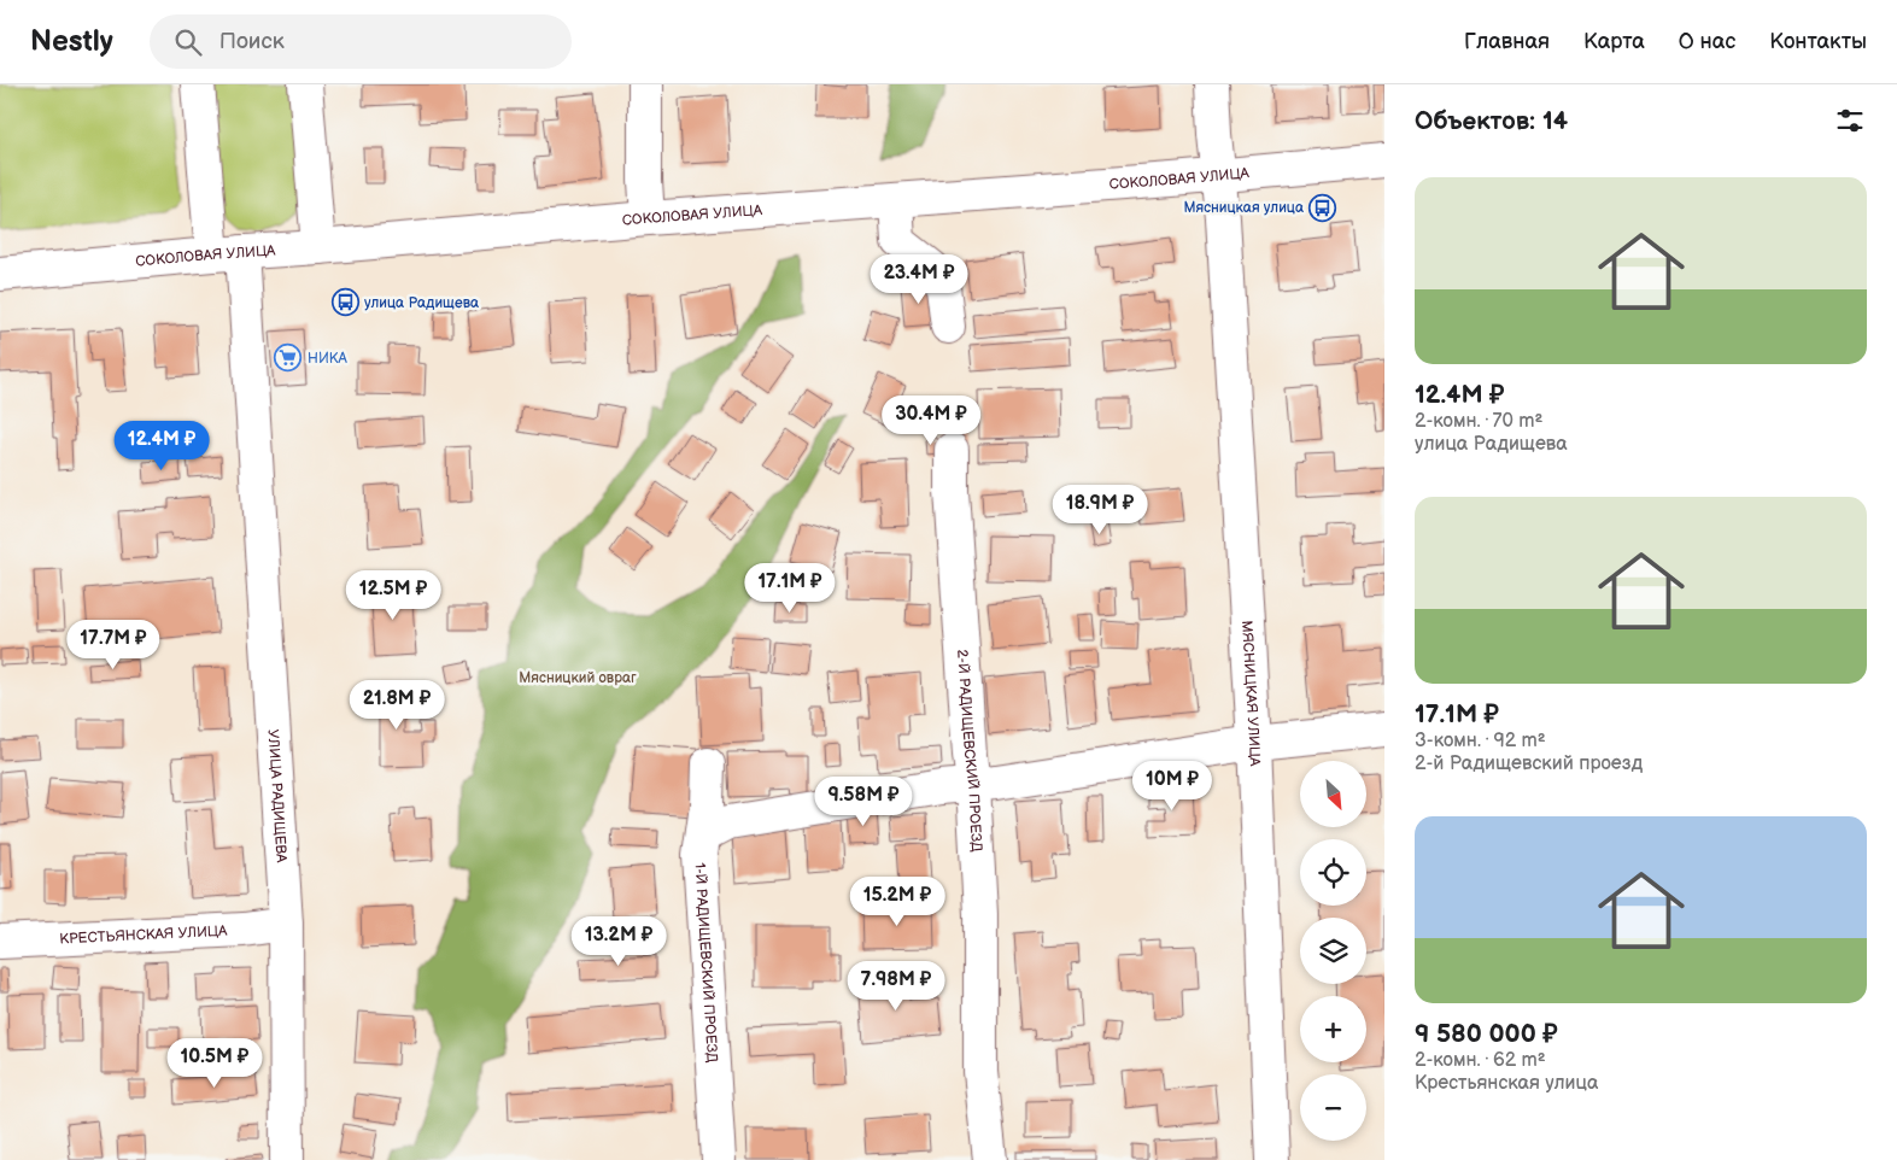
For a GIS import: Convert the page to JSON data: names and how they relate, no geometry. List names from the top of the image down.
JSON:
{
  "streets": {
    "street": [
      "СОКОЛОВАЯ УЛИЦА",
      "МЯСНИЦКАЯ УЛИЦА",
      "2-Й РАДИЩЕВСКИЙ ПРОЕЗД",
      "УЛИЦА РАДИЩЕВА",
      "КРЕСТЬЯНСКАЯ УЛИЦА",
      "1-Й РАДИЩЕВСКИЙ ПРОЕЗД"
    ]
  },
  "crossings": [
    ["СОКОЛОВАЯ УЛИЦА", "МЯСНИЦКАЯ УЛИЦА"],
    ["СОКОЛОВАЯ УЛИЦА", "УЛИЦА РАДИЩЕВА"],
    ["УЛИЦА РАДИЩЕВА", "КРЕСТЬЯНСКАЯ УЛИЦА"]
  ],
  "parks": ["Мясницкий овраг"],
  "places": {
    "bus stop": ["Мясницкая улица", "улица Радищева"],
    "supermarket": ["НИКА"]
  },
  "north": "bottom right",
  "page": {
    "header": "Nestly",
    "search": "Поиск",
    "nav": [
      "Главная",
      "Карта",
      "О нас",
      "Контакты"
    ],
    "heading": "Объектов: 14",
    "list": [
      {
        "name": "12.4M ₽",
        "note": "2-комн. · 70 m² · улица Радищева"
      },
      {
        "name": "17.1M ₽",
        "note": "3-комн. · 92 m² · 2-й Радищевский проезд"
      },
      {
        "name": "9 580 000 ₽",
        "note": "2-комн. · 62 m² · Крестьянская улица"
      }
    ],
    "price": [
      "23.4M ₽",
      "30.4M ₽",
      "12.4M ₽",
      "18.9M ₽",
      "17.1M ₽",
      "12.5M ₽",
      "17.7M ₽",
      "21.8M ₽",
      "10M ₽",
      "9.58M ₽",
      "15.2M ₽",
      "13.2M ₽",
      "7.98M ₽",
      "10.5M ₽"
    ],
    "map_buttons": ["+", "−"]
  }
}
